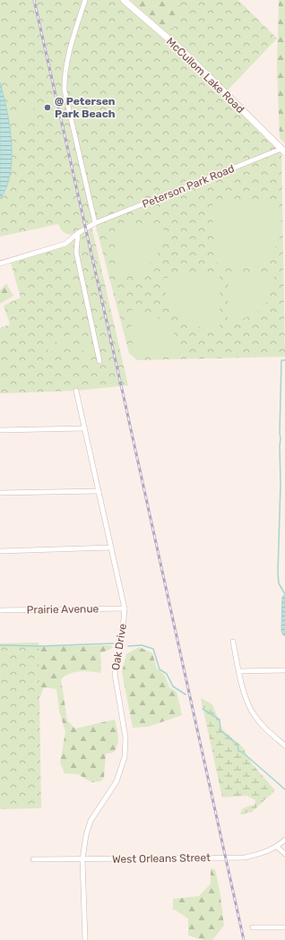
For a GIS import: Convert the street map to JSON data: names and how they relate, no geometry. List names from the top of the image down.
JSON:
{
  "streets": {
    "street": [
      "McCullom Lake Road",
      "Peterson Park Road",
      "Prairie Avenue",
      "Oak Drive",
      "West Orleans Street"
    ]
  },
  "crossings": [
    ["McCullom Lake Road", "Peterson Park Road"],
    ["Prairie Avenue", "Oak Drive"],
    ["Oak Drive", "West Orleans Street"]
  ],
  "places": ["@ Petersen Park Beach"]
}
